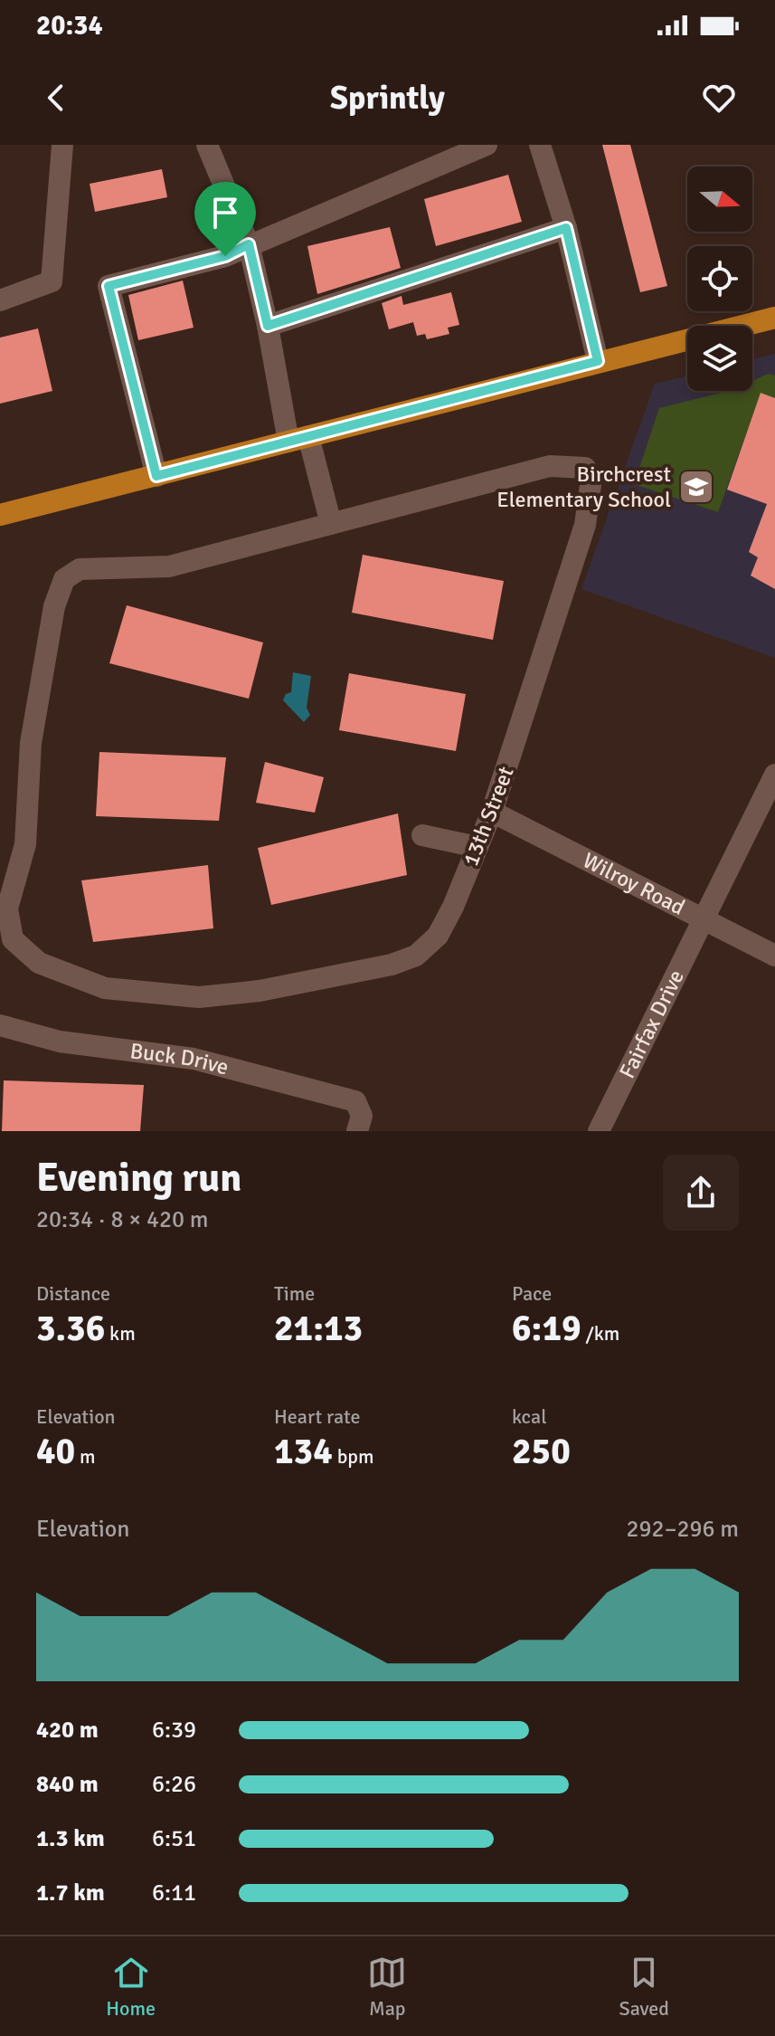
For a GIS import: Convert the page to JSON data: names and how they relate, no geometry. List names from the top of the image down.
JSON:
{
  "streets": {
    "street": [
      "13th Street",
      "Wilroy Road",
      "Fairfax Drive",
      "Buck Drive"
    ]
  },
  "crossings": [
    ["13th Street", "Wilroy Road"],
    ["Wilroy Road", "Fairfax Drive"]
  ],
  "places": {
    "school or university": ["Birchcrest Elementary School"]
  },
  "north": "right",
  "page": {
    "status": "20:34",
    "header": "Sprintly",
    "heading": ["Evening run", "20:34 · 8 × 420 m"],
    "stats": [
      ["Distance", "3.36 km"],
      ["Time", "21:13"],
      ["Pace", "6:19 /km"],
      ["Elevation", "40 m"],
      ["Heart rate", "134 bpm"],
      ["kcal", "250"]
    ],
    "chart": ["Elevation", "292–296 m"],
    "list": [
      {
        "name": "420 m",
        "note": "6:39"
      },
      {
        "name": "840 m",
        "note": "6:26"
      },
      {
        "name": "1.3 km",
        "note": "6:51"
      },
      {
        "name": "1.7 km",
        "note": "6:11"
      }
    ],
    "tabs": ["Home", "Map", "Saved"]
  }
}
